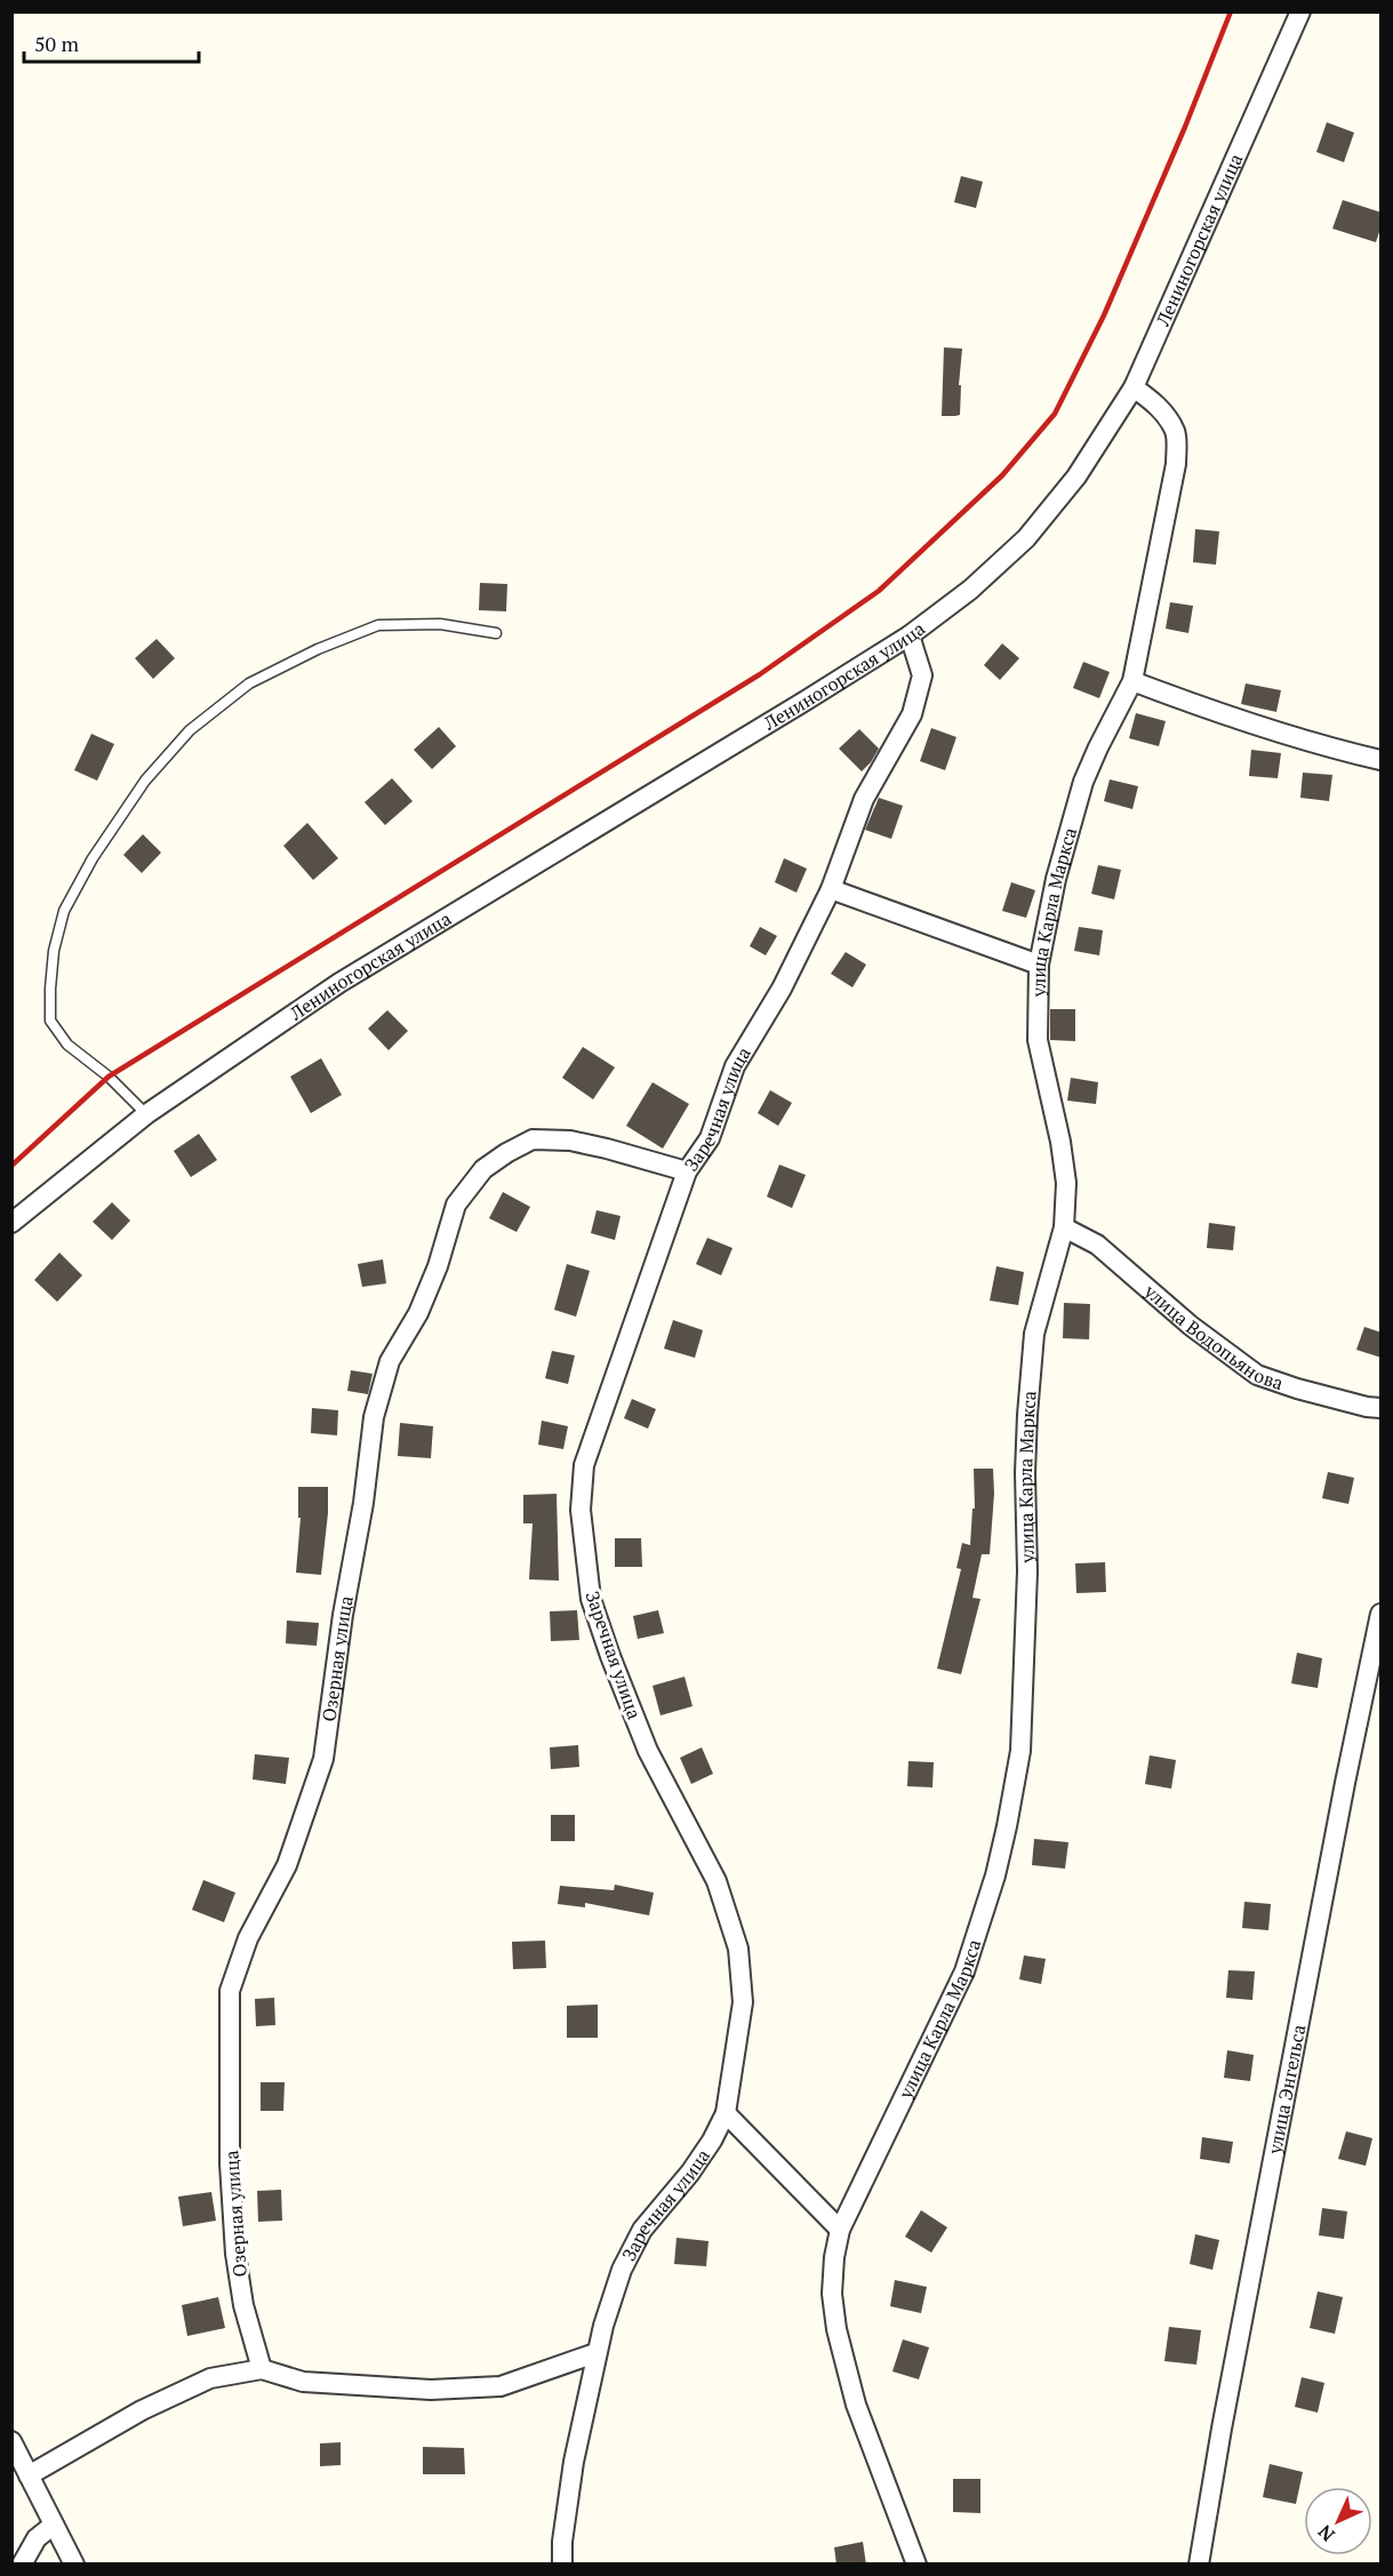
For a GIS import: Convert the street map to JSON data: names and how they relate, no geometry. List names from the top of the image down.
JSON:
{
  "streets": {
    "street": [
      "Лениногорская улица",
      "улица Карла Маркса",
      "Заречная улица",
      "улица Водопьянова",
      "Озерная улица",
      "улица Энгельса"
    ]
  },
  "crossings": [
    ["Лениногорская улица", "улица Карла Маркса"],
    ["Лениногорская улица", "Заречная улица"],
    ["улица Карла Маркса", "улица Водопьянова"],
    ["Заречная улица", "Озерная улица"]
  ],
  "scale_bar": "50 m",
  "north": "bottom left"
}
